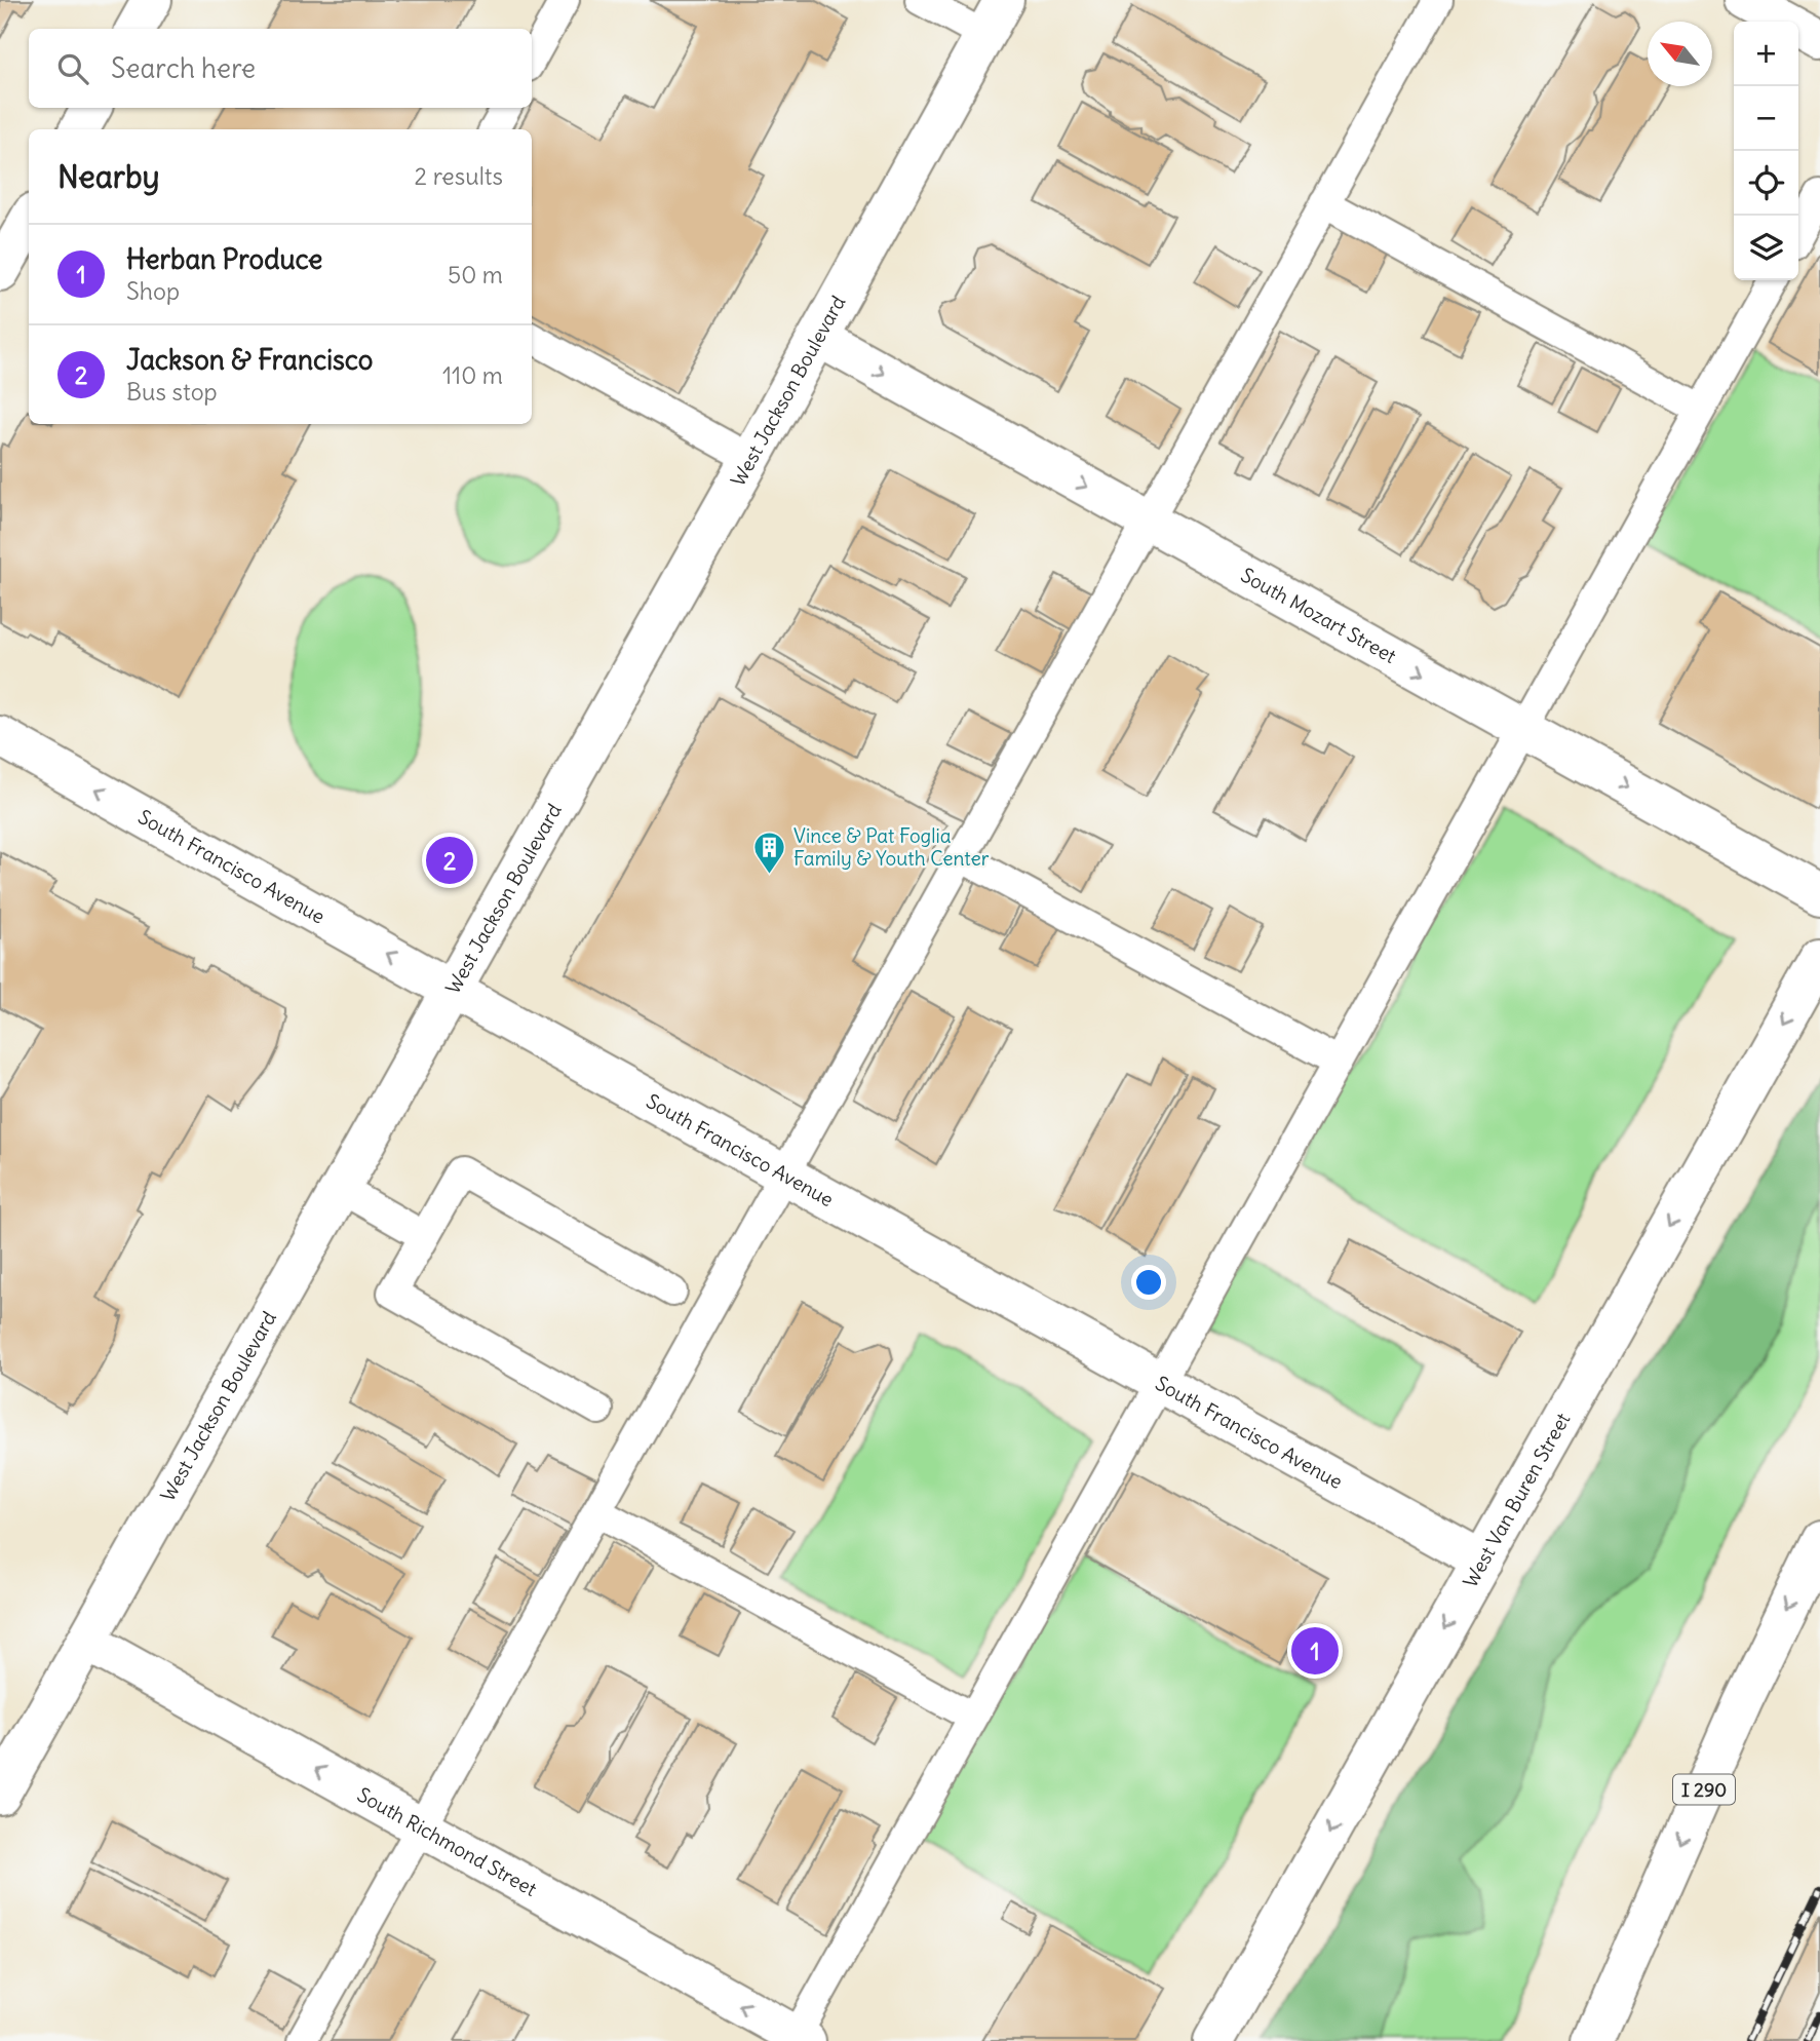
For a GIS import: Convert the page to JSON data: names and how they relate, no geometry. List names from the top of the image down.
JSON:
{
  "streets": {
    "main road": [
      "West Jackson Boulevard",
      "South Mozart Street",
      "South Francisco Avenue",
      "West Van Buren Street",
      "I 290",
      "South Richmond Street"
    ]
  },
  "crossings": [
    ["West Jackson Boulevard", "South Mozart Street"],
    ["West Jackson Boulevard", "South Francisco Avenue"],
    ["West Jackson Boulevard", "South Richmond Street"],
    ["South Francisco Avenue", "West Van Buren Street"]
  ],
  "one_way": ["South Mozart Street", "South Richmond Street"],
  "places": {
    "building": ["Vince & Pat Foglia Family & Youth Center"]
  },
  "north": "top left",
  "page": {
    "map_buttons": ["+", "−"],
    "search": "Search here",
    "heading": ["Nearby", "2 results"],
    "list": [
      {
        "mark": "1",
        "name": "Herban Produce",
        "note": "Shop",
        "value": "50 m"
      },
      {
        "mark": "2",
        "name": "Jackson & Francisco",
        "note": "Bus stop",
        "value": "110 m"
      }
    ],
    "pins": ["2", "1"]
  }
}
